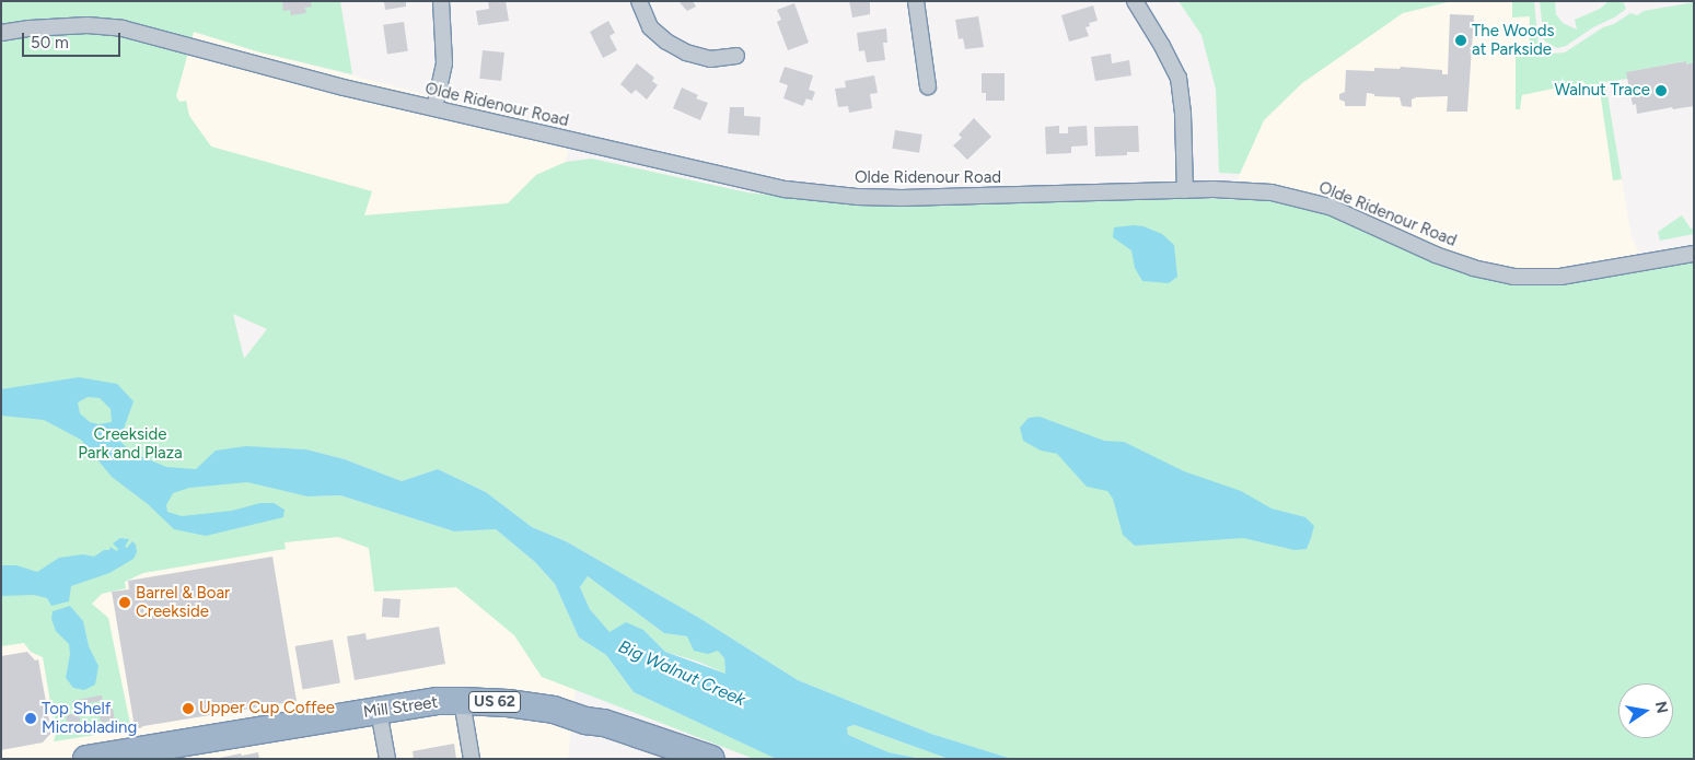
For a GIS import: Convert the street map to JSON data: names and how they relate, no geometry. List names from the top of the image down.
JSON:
{
  "streets": {
    "highway": ["US 62", "Mill Street"],
    "street": ["Olde Ridenour Road"]
  },
  "water": ["Big Walnut Creek"],
  "parks": ["Creekside Park and Plaza"],
  "places": [
    "The Woods at Parkside",
    "Walnut Trace",
    "Barrel & Boar Creekside",
    "Upper Cup Coffee",
    "Top Shelf Microblading"
  ],
  "scale_bar": "50 m",
  "north": "right"
}
